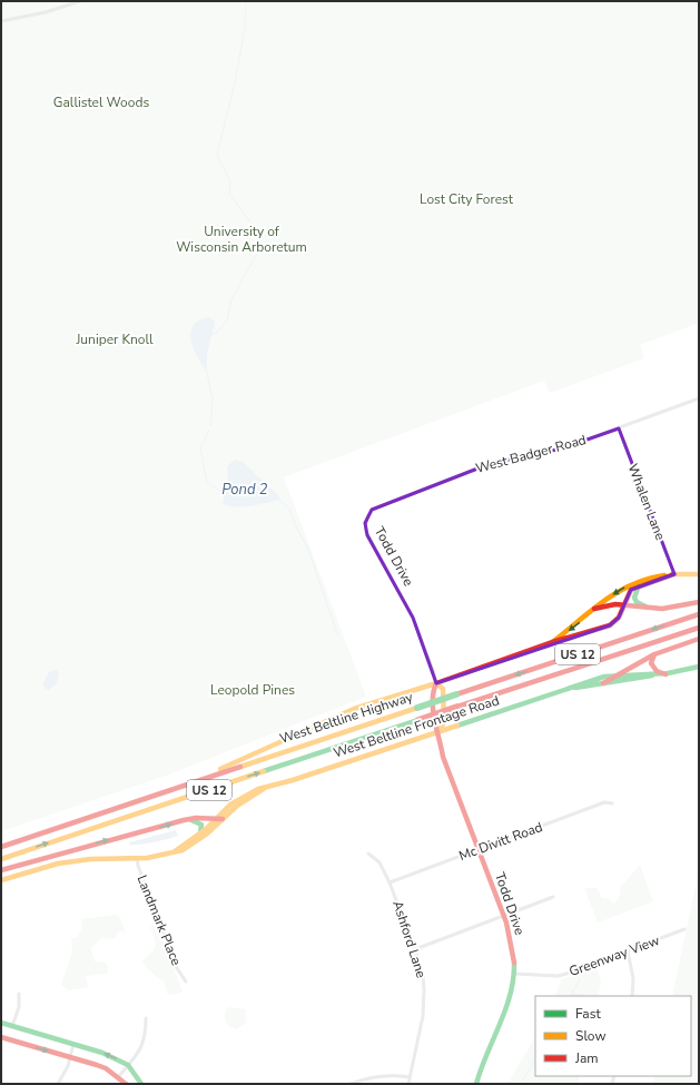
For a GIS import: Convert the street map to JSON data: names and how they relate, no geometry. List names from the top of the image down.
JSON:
{
  "streets": {
    "main road": [
      "Todd Drive",
      "US 12",
      "West Beltline Highway",
      "West Beltline Frontage Road"
    ],
    "street": [
      "West Badger Road",
      "Whalen Lane",
      "Mc Divitt Road",
      "Landmark Place",
      "Ashford Lane",
      "Greenway View"
    ]
  },
  "crossings": [
    ["West Badger Road", "Whalen Lane"],
    ["West Badger Road", "Todd Drive"],
    ["Todd Drive", "West Beltline Frontage Road"],
    ["Todd Drive", "Mc Divitt Road"],
    ["Todd Drive", "Greenway View"],
    ["West Beltline Frontage Road", "Landmark Place"],
    ["Mc Divitt Road", "Ashford Lane"]
  ],
  "water": ["Pond 2"],
  "parks": [
    "Gallistel Woods",
    "Lost City Forest",
    "University of Wisconsin Arboretum",
    "Juniper Knoll",
    "Leopold Pines"
  ],
  "legend": ["Fast", "Slow", "Jam"]
}
